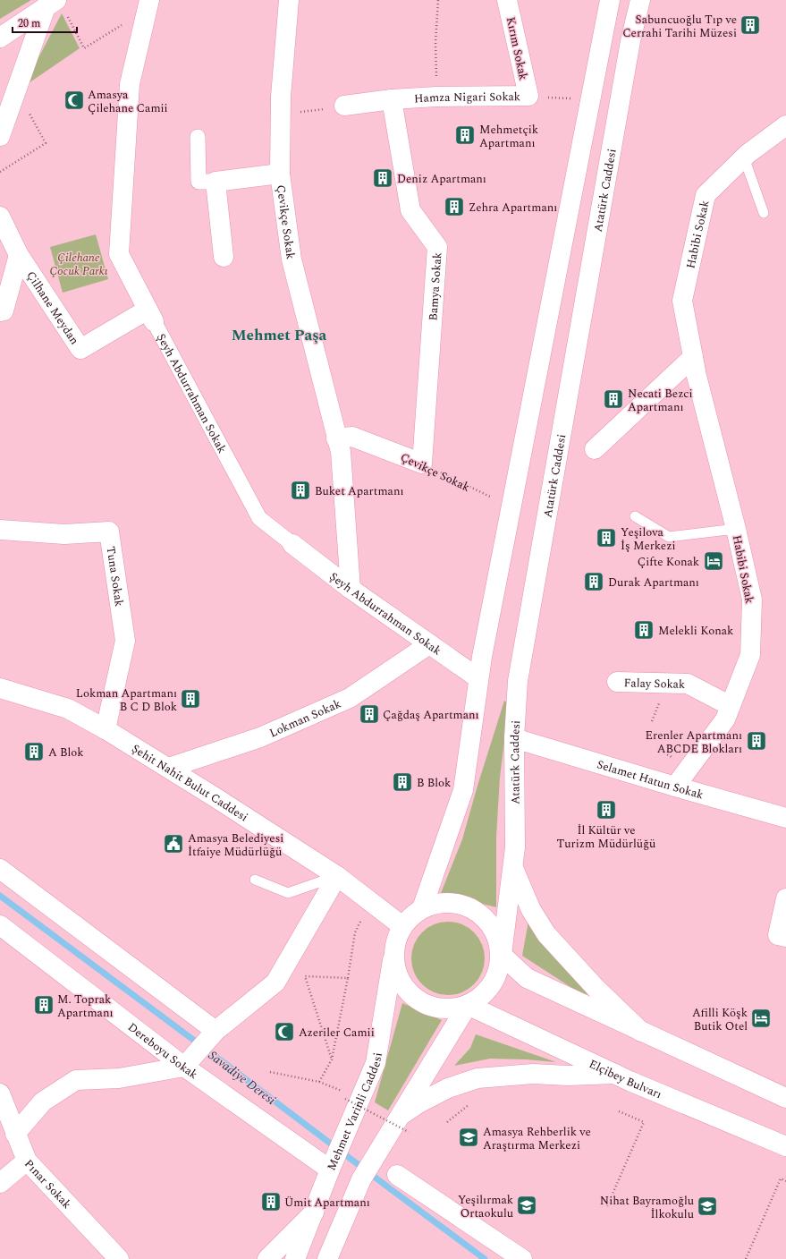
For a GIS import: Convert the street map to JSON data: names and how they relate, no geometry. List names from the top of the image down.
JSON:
{
  "streets": {
    "street": [
      "Kırım Sokak",
      "Hamza Nigari Sokak",
      "Atatürk Caddesi",
      "Çevikçe Sokak",
      "Habibi Sokak",
      "Bamya Sokak",
      "Çilhane Meydan",
      "Şeyh Abdurrahman Sokak",
      "Tuna Sokak",
      "Falay Sokak",
      "Lokman Sokak",
      "Selamet Hatun Sokak",
      "Şehit Nahit Bulut Caddesi",
      "Dereboyu Sokak",
      "Elçibey Bulvarı",
      "Mehmet Varinli Caddesi",
      "Pınar Sokak"
    ]
  },
  "crossings": [
    ["Kırım Sokak", "Hamza Nigari Sokak"],
    ["Hamza Nigari Sokak", "Bamya Sokak"],
    ["Atatürk Caddesi", "Selamet Hatun Sokak"],
    ["Atatürk Caddesi", "Şehit Nahit Bulut Caddesi"],
    ["Atatürk Caddesi", "Elçibey Bulvarı"],
    ["Atatürk Caddesi", "Mehmet Varinli Caddesi"],
    ["Çevikçe Sokak", "Bamya Sokak"],
    ["Çevikçe Sokak", "Şeyh Abdurrahman Sokak"],
    ["Habibi Sokak", "Falay Sokak"],
    ["Habibi Sokak", "Selamet Hatun Sokak"],
    ["Çilhane Meydan", "Şeyh Abdurrahman Sokak"],
    ["Şeyh Abdurrahman Sokak", "Lokman Sokak"],
    ["Tuna Sokak", "Şehit Nahit Bulut Caddesi"],
    ["Lokman Sokak", "Şehit Nahit Bulut Caddesi"],
    ["Şehit Nahit Bulut Caddesi", "Elçibey Bulvarı"],
    ["Şehit Nahit Bulut Caddesi", "Mehmet Varinli Caddesi"],
    ["Dereboyu Sokak", "Mehmet Varinli Caddesi"],
    ["Elçibey Bulvarı", "Mehmet Varinli Caddesi"]
  ],
  "districts": ["Mehmet Paşa"],
  "water": ["Savadiye Deresi"],
  "parks": ["Çilehane Çocuk Parkı"],
  "places": {
    "building": [
      "Sabuncuoğlu Tıp ve Cerrahi Tarihi Müzesi",
      "Mehmetçik Apartmanı",
      "Deniz Apartmanı",
      "Zehra Apartmanı",
      "Necati Bezci Apartmanı",
      "Buket Apartmanı",
      "Yeşilova İş Merkezi",
      "Durak Apartmanı",
      "Melekli Konak",
      "Lokman Apartmanı B C D Blok",
      "Çağdaş Apartmanı",
      "Erenler Apartmanı ABCDE Blokları",
      "A Blok",
      "B Blok",
      "İl Kültür ve Turizm Müdürlüğü",
      "M. Toprak Apartmanı",
      "Ümit Apartmanı"
    ],
    "mosque": ["Amasya Çilehane Camii", "Azeriler Camii"],
    "hotel": ["Çifte Konak", "Afilli Köşk Butik Otel"],
    "public building": ["Amasya Belediyesi İtfaiye Müdürlüğü"],
    "school or university": ["Amasya Rehberlik ve Araştırma Merkezi", "Yeşilırmak Ortaokulu", "Nihat Bayramoğlu İlkokulu"]
  },
  "scale_bar": "20 m"
}
